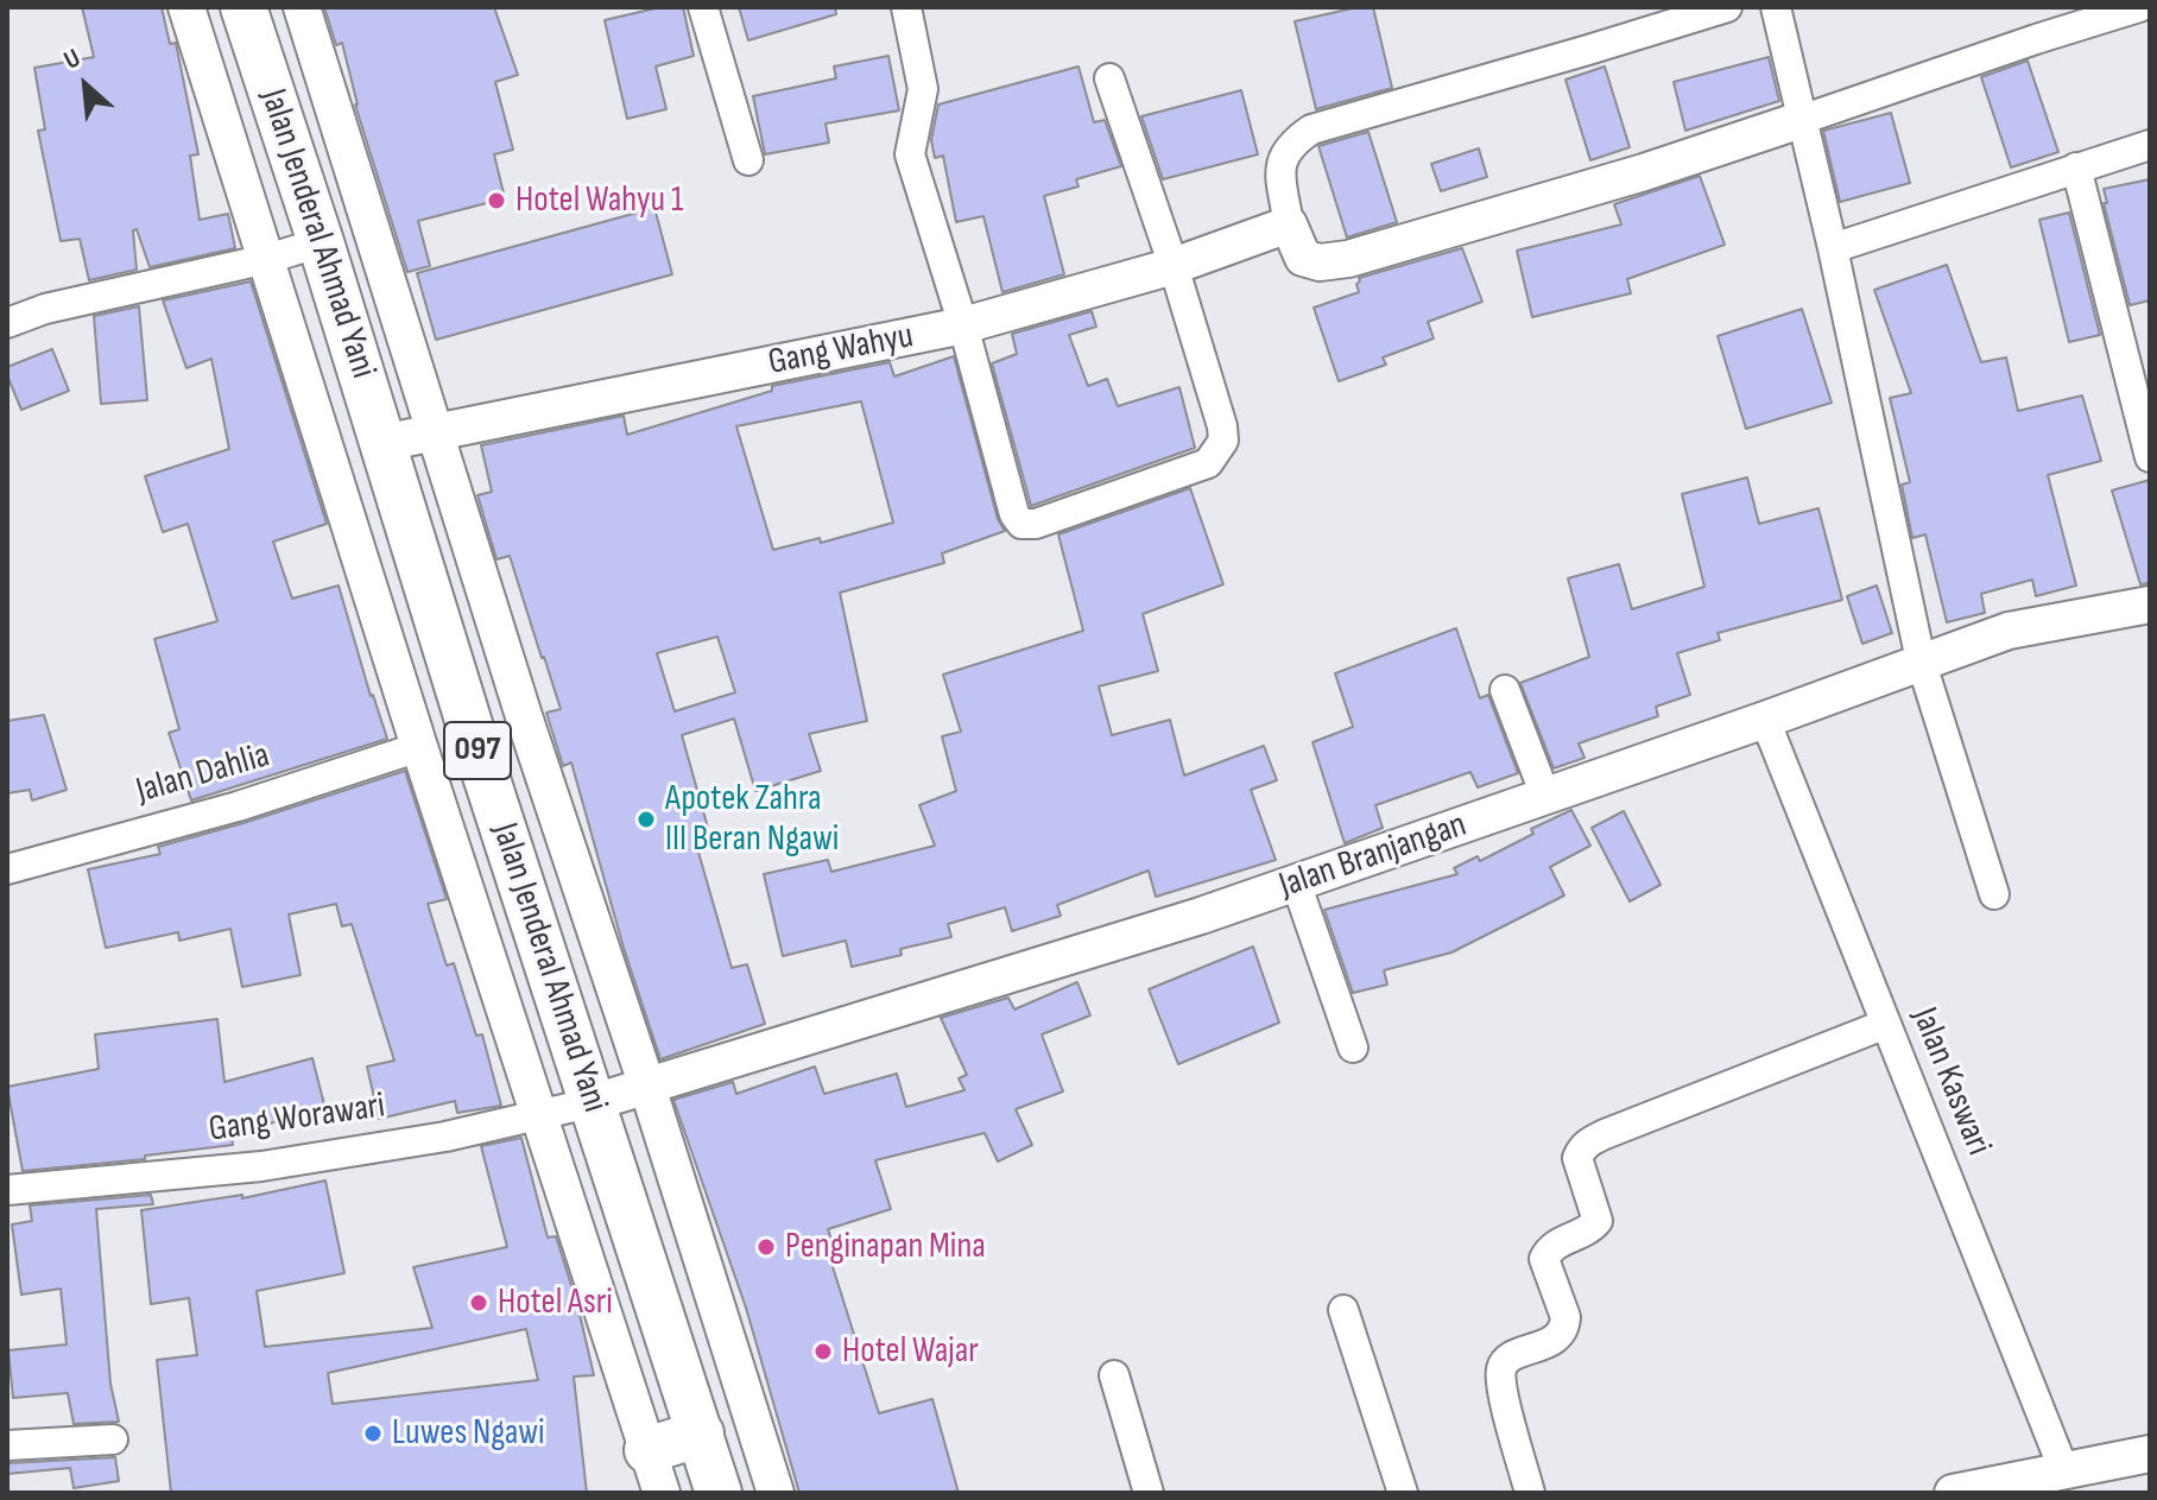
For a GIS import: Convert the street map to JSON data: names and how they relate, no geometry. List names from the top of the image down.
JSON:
{
  "streets": {
    "main road": ["Jalan Jenderal Ahmad Yani", "097"],
    "street": [
      "Gang Wahyu",
      "Jalan Dahlia",
      "Jalan Branjangan",
      "Jalan Kaswari",
      "Gang Worawari"
    ]
  },
  "crossings": [
    ["Jalan Jenderal Ahmad Yani", "Gang Wahyu"],
    ["Jalan Jenderal Ahmad Yani", "Jalan Branjangan"],
    ["Jalan Jenderal Ahmad Yani", "Gang Worawari"],
    ["Jalan Branjangan", "Jalan Kaswari"],
    ["Jalan Branjangan", "Gang Worawari"]
  ],
  "places": [
    "Hotel Wahyu 1",
    "Apotek Zahra III Beran Ngawi",
    "Penginapan Mina",
    "Hotel Asri",
    "Hotel Wajar",
    "Luwes Ngawi"
  ],
  "north": "top left"
}
